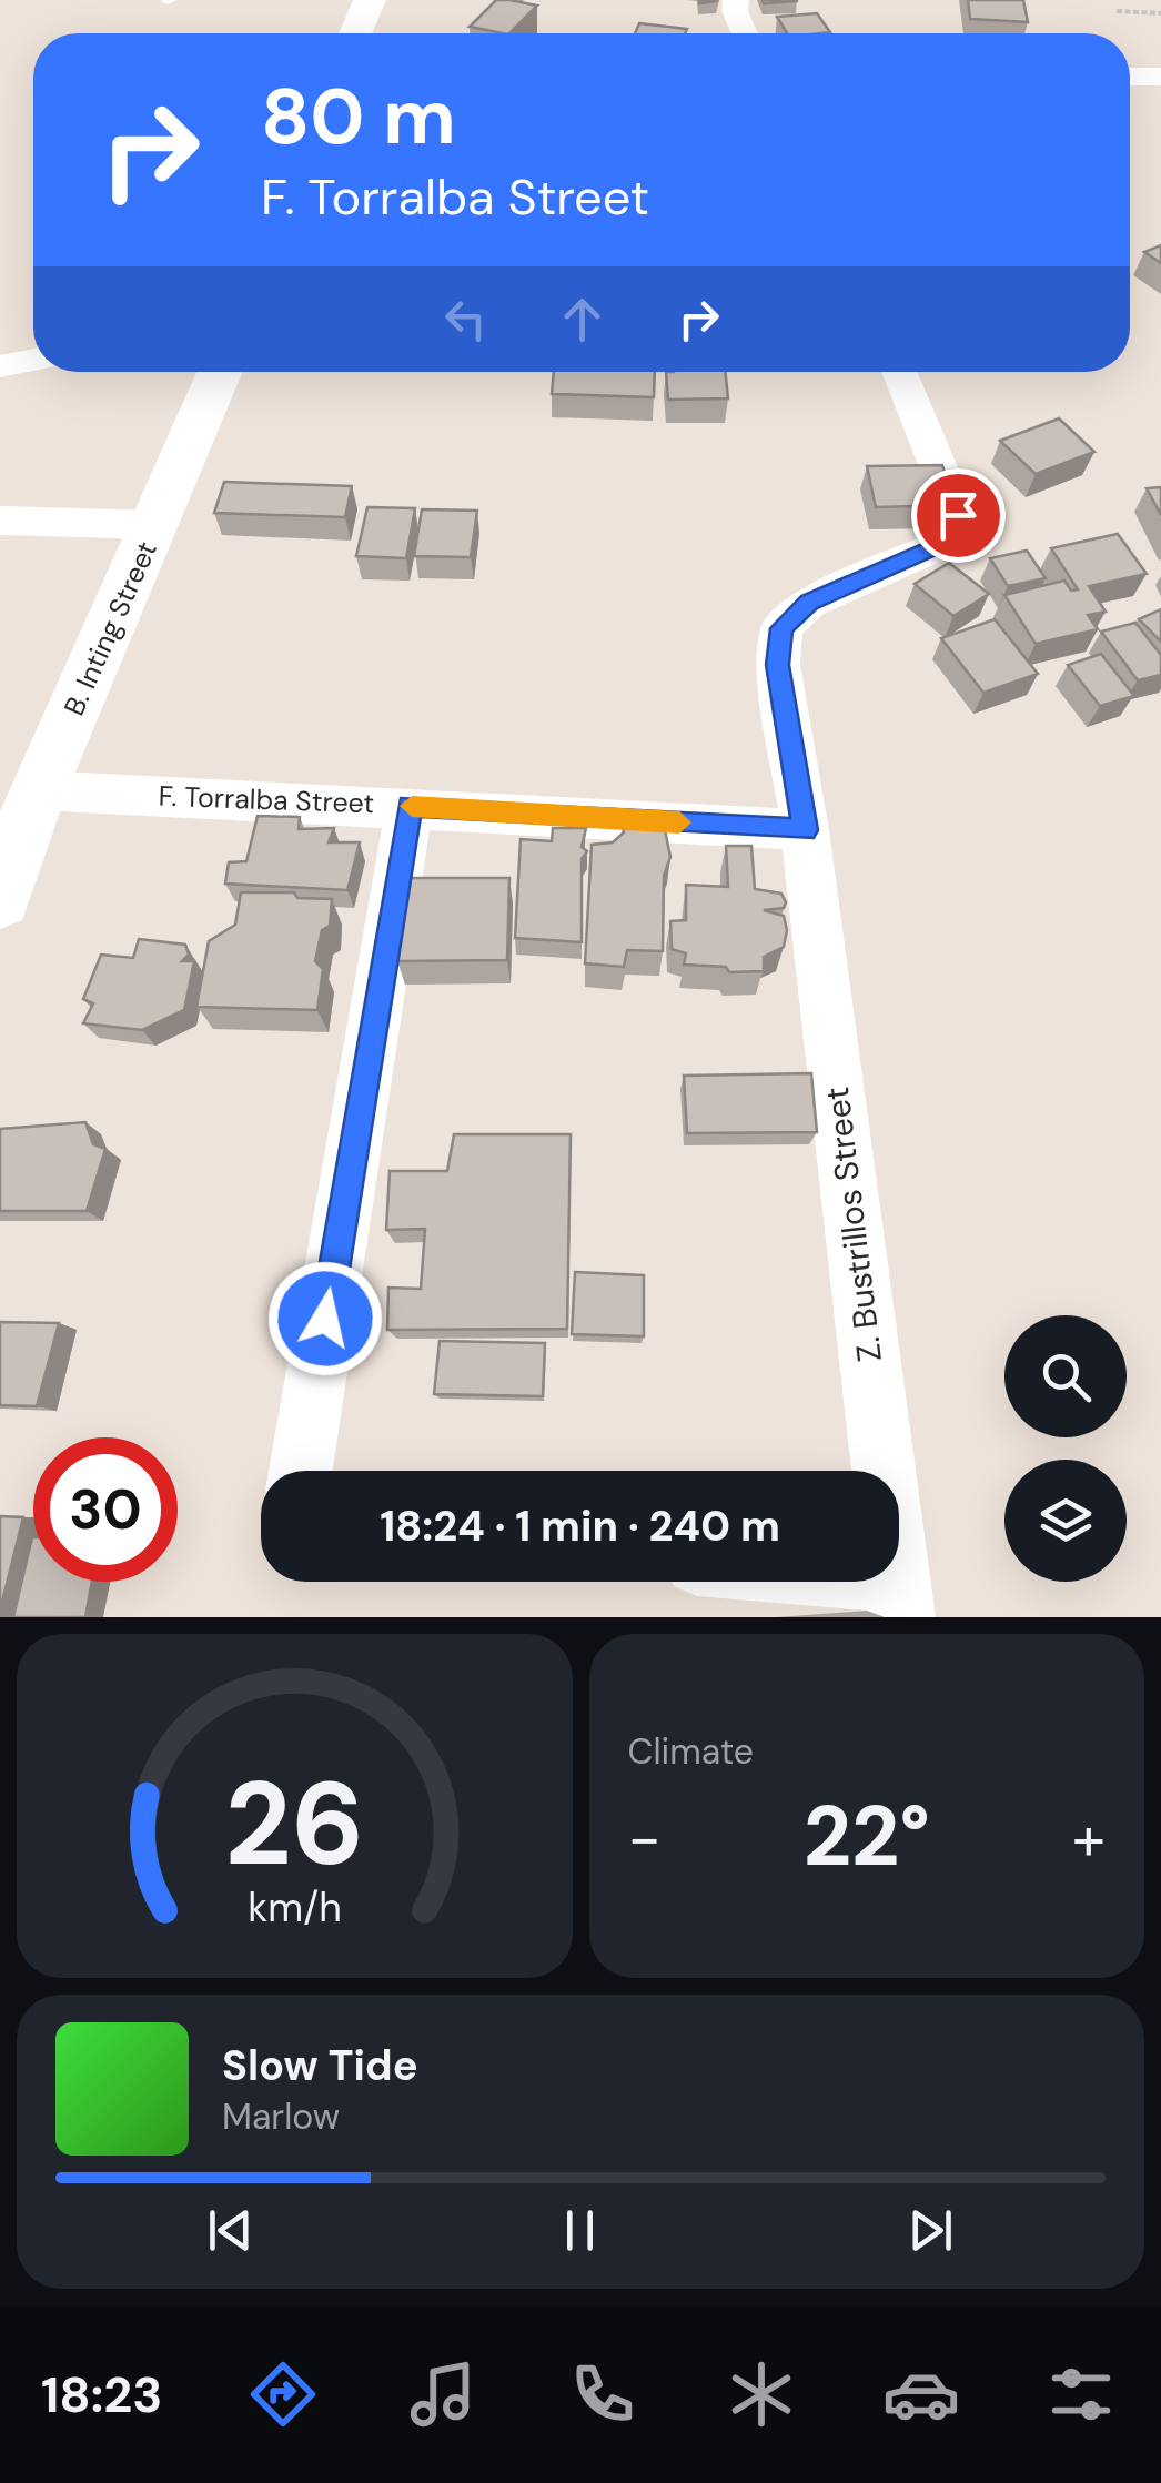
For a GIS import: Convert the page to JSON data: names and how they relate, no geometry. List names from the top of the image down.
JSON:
{
  "streets": {
    "street": ["B. Inting Street", "F. Torralba Street", "Z. Bustrillos Street"]
  },
  "crossings": [
    ["B. Inting Street", "F. Torralba Street"],
    ["F. Torralba Street", "Z. Bustrillos Street"]
  ],
  "page": {
    "turn": ["80 m", "F. Torralba Street"],
    "limit": "30",
    "trip": "18:24 · 1 min · 240 m",
    "tile": "Climate",
    "heat": ["−", "22°", "+"],
    "song": ["Slow Tide", "Marlow"],
    "tabs": "18:23",
    "gauge": ["26", "km/h"]
  }
}
